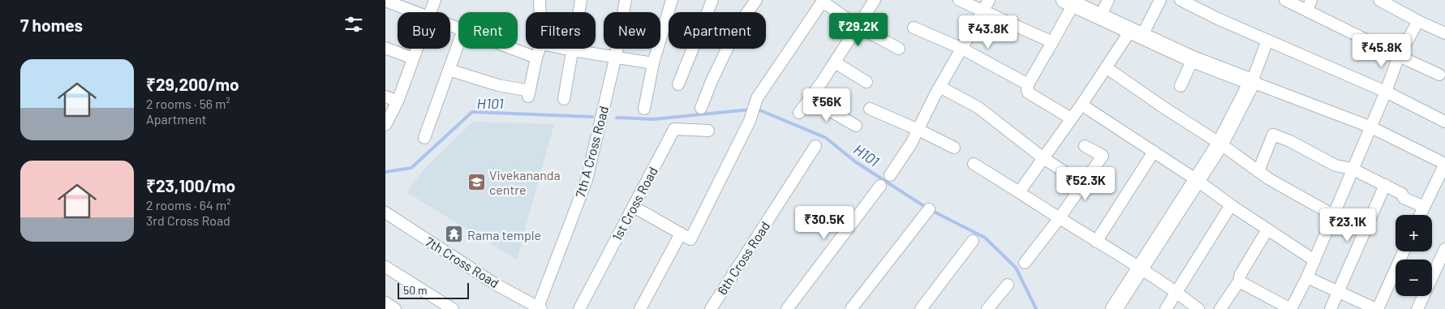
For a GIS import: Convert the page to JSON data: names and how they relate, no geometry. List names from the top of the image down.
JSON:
{
  "streets": {
    "street": [
      "7th A Cross Road",
      "1st Cross Road",
      "6th Cross Road",
      "7th Cross Road"
    ]
  },
  "crossings": [
    ["7th A Cross Road", "7th Cross Road"]
  ],
  "water": ["H101"],
  "places": {
    "school or university": ["Vivekananda centre"],
    "temple": ["Rama temple"]
  },
  "scale_bar": "50 m",
  "page": {
    "heading": "7 homes",
    "chip": [
      "Buy",
      "Rent",
      "Filters",
      "New",
      "Apartment"
    ],
    "price": [
      "₹29.2K",
      "₹43.8K",
      "₹45.8K",
      "₹56K",
      "₹52.3K",
      "₹30.5K",
      "₹23.1K"
    ],
    "list": [
      {
        "name": "₹29,200/mo",
        "note": "2 rooms · 56 m² · Apartment"
      },
      {
        "name": "₹23,100/mo",
        "note": "2 rooms · 64 m² · 3rd Cross Road"
      }
    ],
    "map_buttons": ["+", "−"],
    "scale": "50 m"
  }
}
